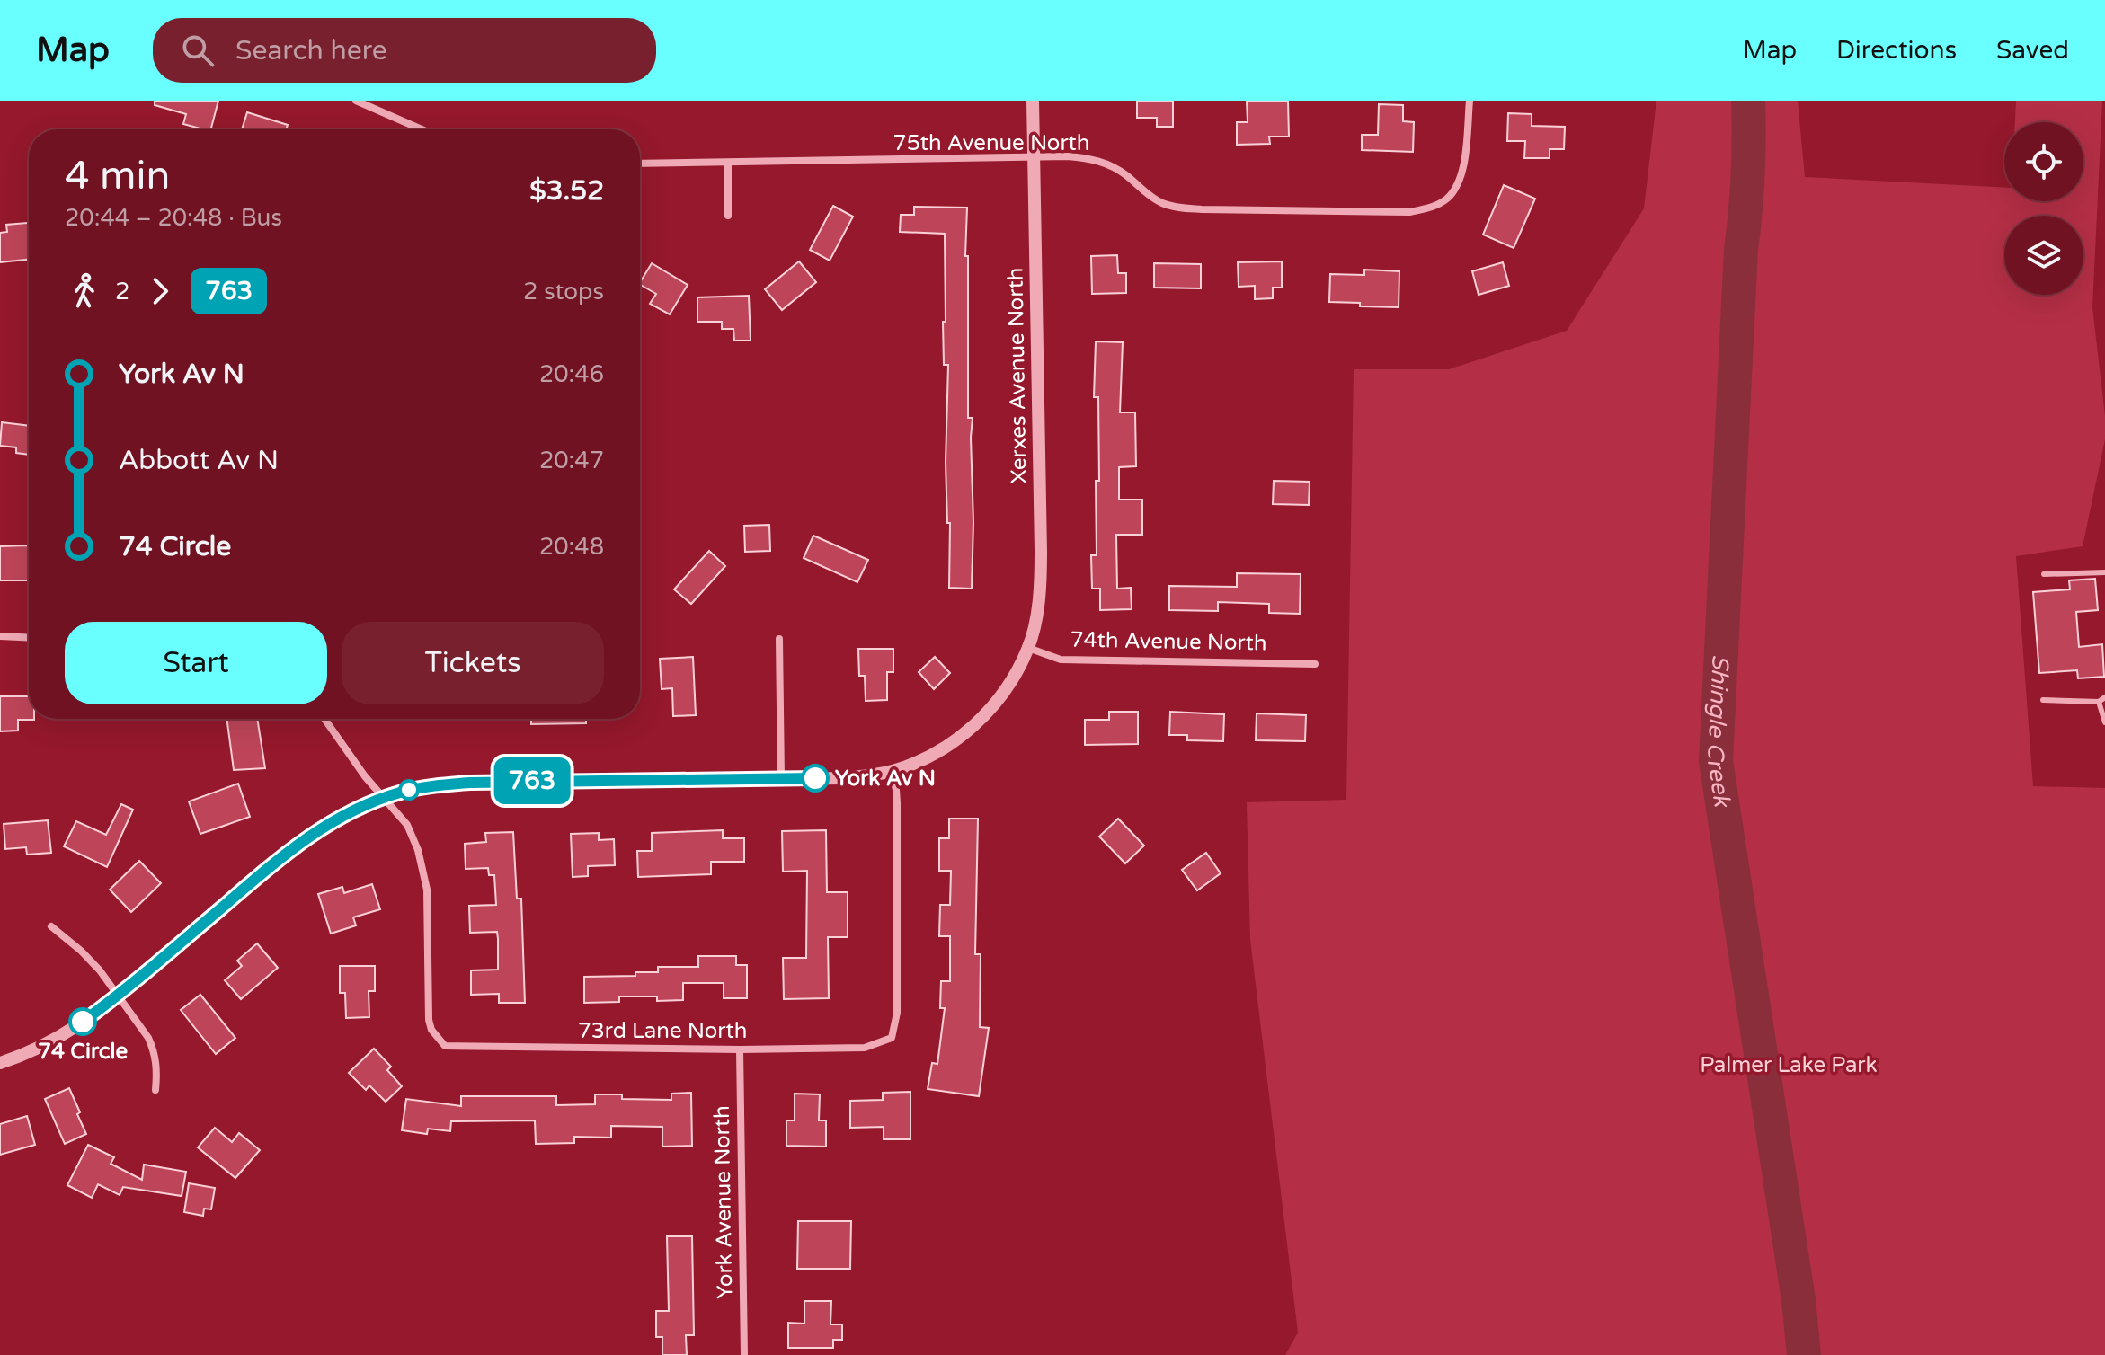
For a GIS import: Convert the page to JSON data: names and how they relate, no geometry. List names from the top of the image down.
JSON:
{
  "streets": {
    "street": [
      "75th Avenue North",
      "Xerxes Avenue North",
      "74th Avenue North",
      "73rd Lane North",
      "York Avenue North"
    ]
  },
  "crossings": [
    ["75th Avenue North", "Xerxes Avenue North"],
    ["Xerxes Avenue North", "74th Avenue North"],
    ["73rd Lane North", "York Avenue North"]
  ],
  "water": ["Shingle Creek"],
  "parks": ["Palmer Lake Park"],
  "places": ["York Av N", "74 Circle"],
  "lines": ["bus line 763"],
  "page": {
    "header": "Map",
    "search": "Search here",
    "nav": ["Map", "Directions", "Saved"],
    "on_map": "763",
    "heading": ["4 min", "20:44 – 20:48 · Bus", "$3.52"],
    "legs": ["2", "763", "2 stops"],
    "list": [
      {
        "name": "York Av N",
        "value": "20:46"
      },
      {
        "name": "Abbott Av N",
        "value": "20:47"
      },
      {
        "name": "74 Circle",
        "value": "20:48"
      }
    ],
    "buttons": ["Start", "Tickets"]
  }
}
